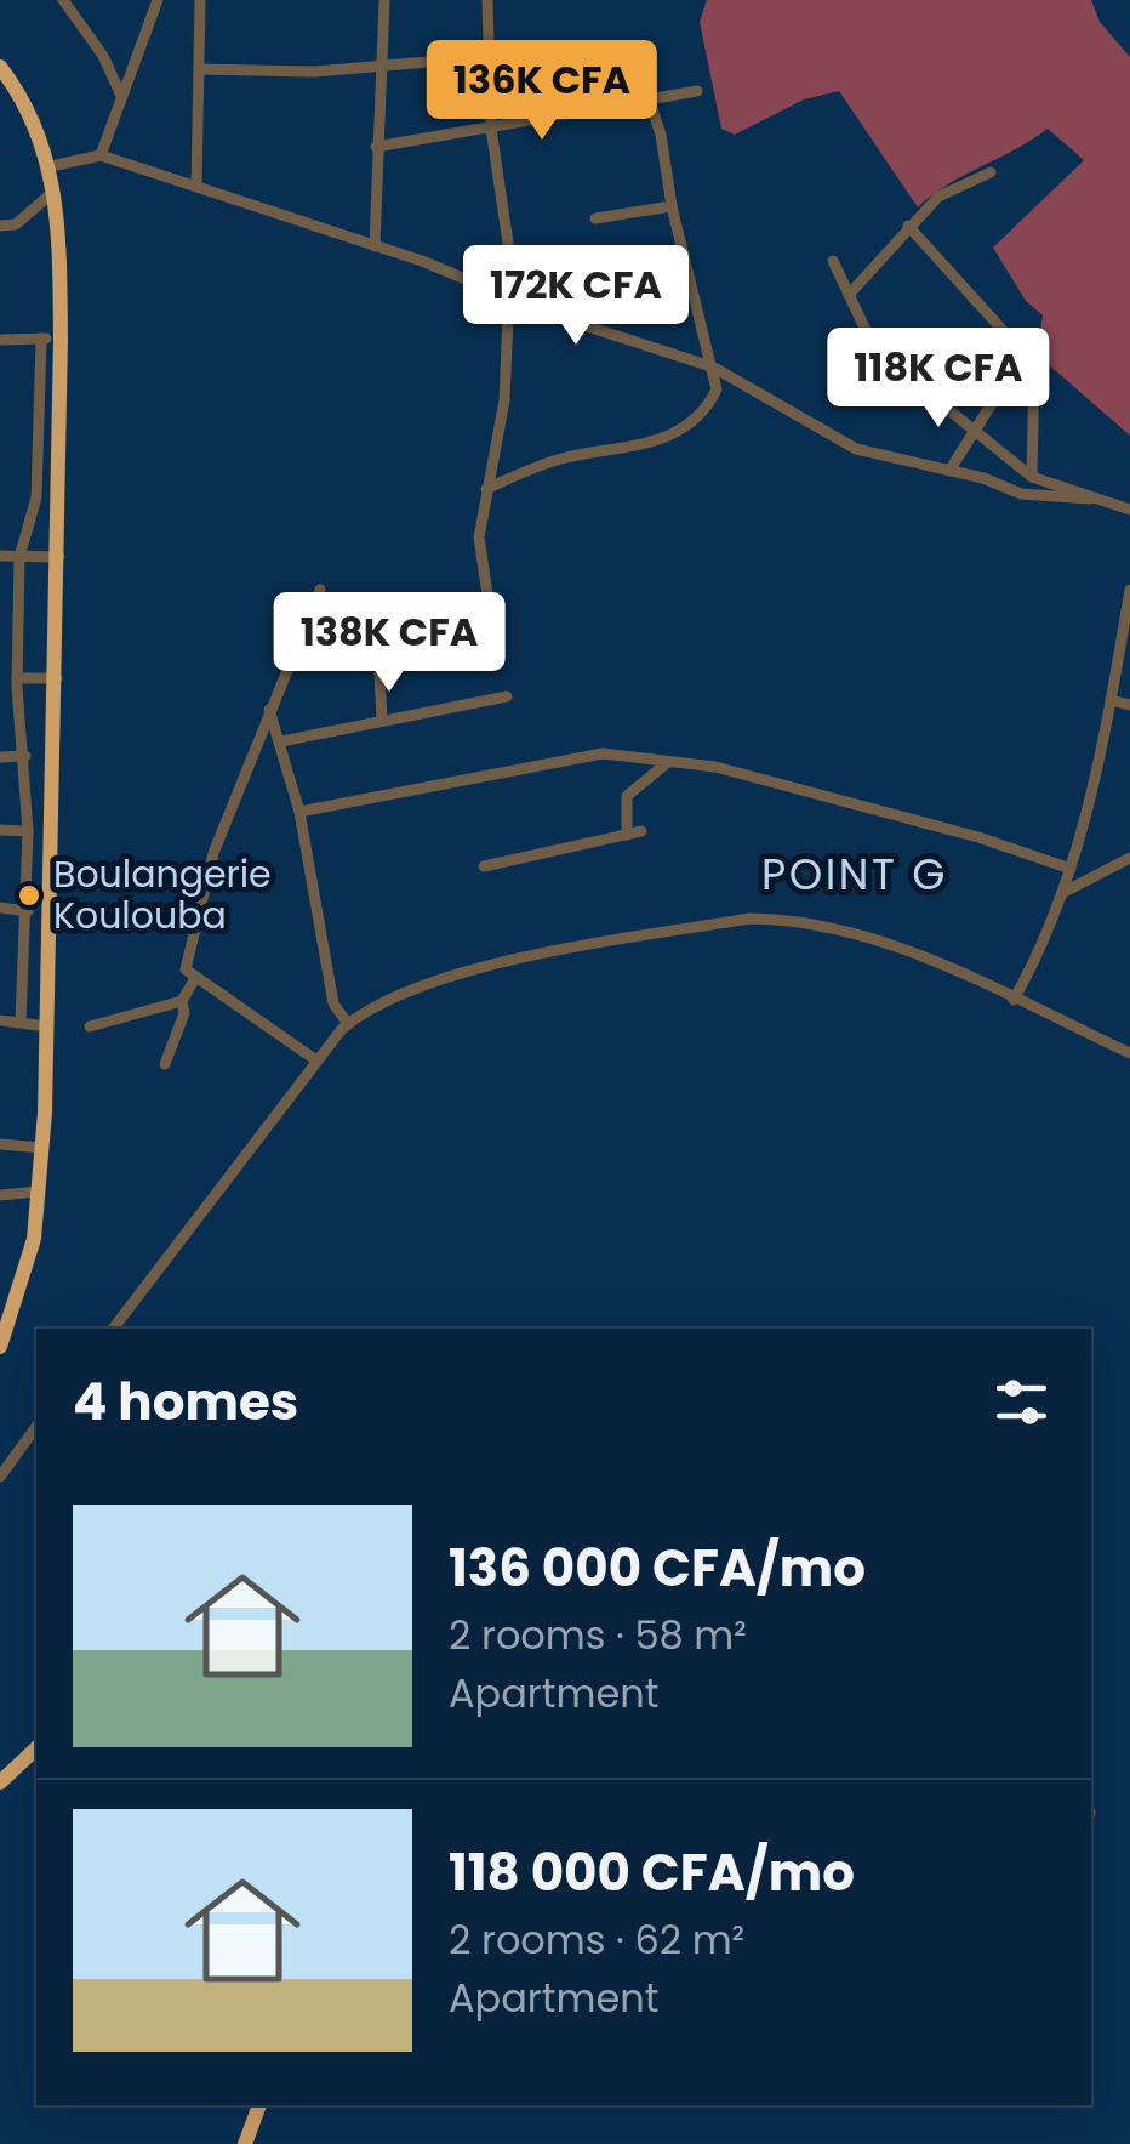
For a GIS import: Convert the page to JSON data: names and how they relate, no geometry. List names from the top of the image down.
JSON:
{
  "districts": ["POINT G"],
  "places": ["Boulangerie Koulouba"],
  "page": {
    "price": [
      "136K CFA",
      "172K CFA",
      "118K CFA",
      "138K CFA"
    ],
    "heading": "4 homes",
    "list": [
      {
        "name": "136 000 CFA/mo",
        "note": "2 rooms · 58 m² · Apartment"
      },
      {
        "name": "118 000 CFA/mo",
        "note": "2 rooms · 62 m² · Apartment"
      }
    ]
  }
}
